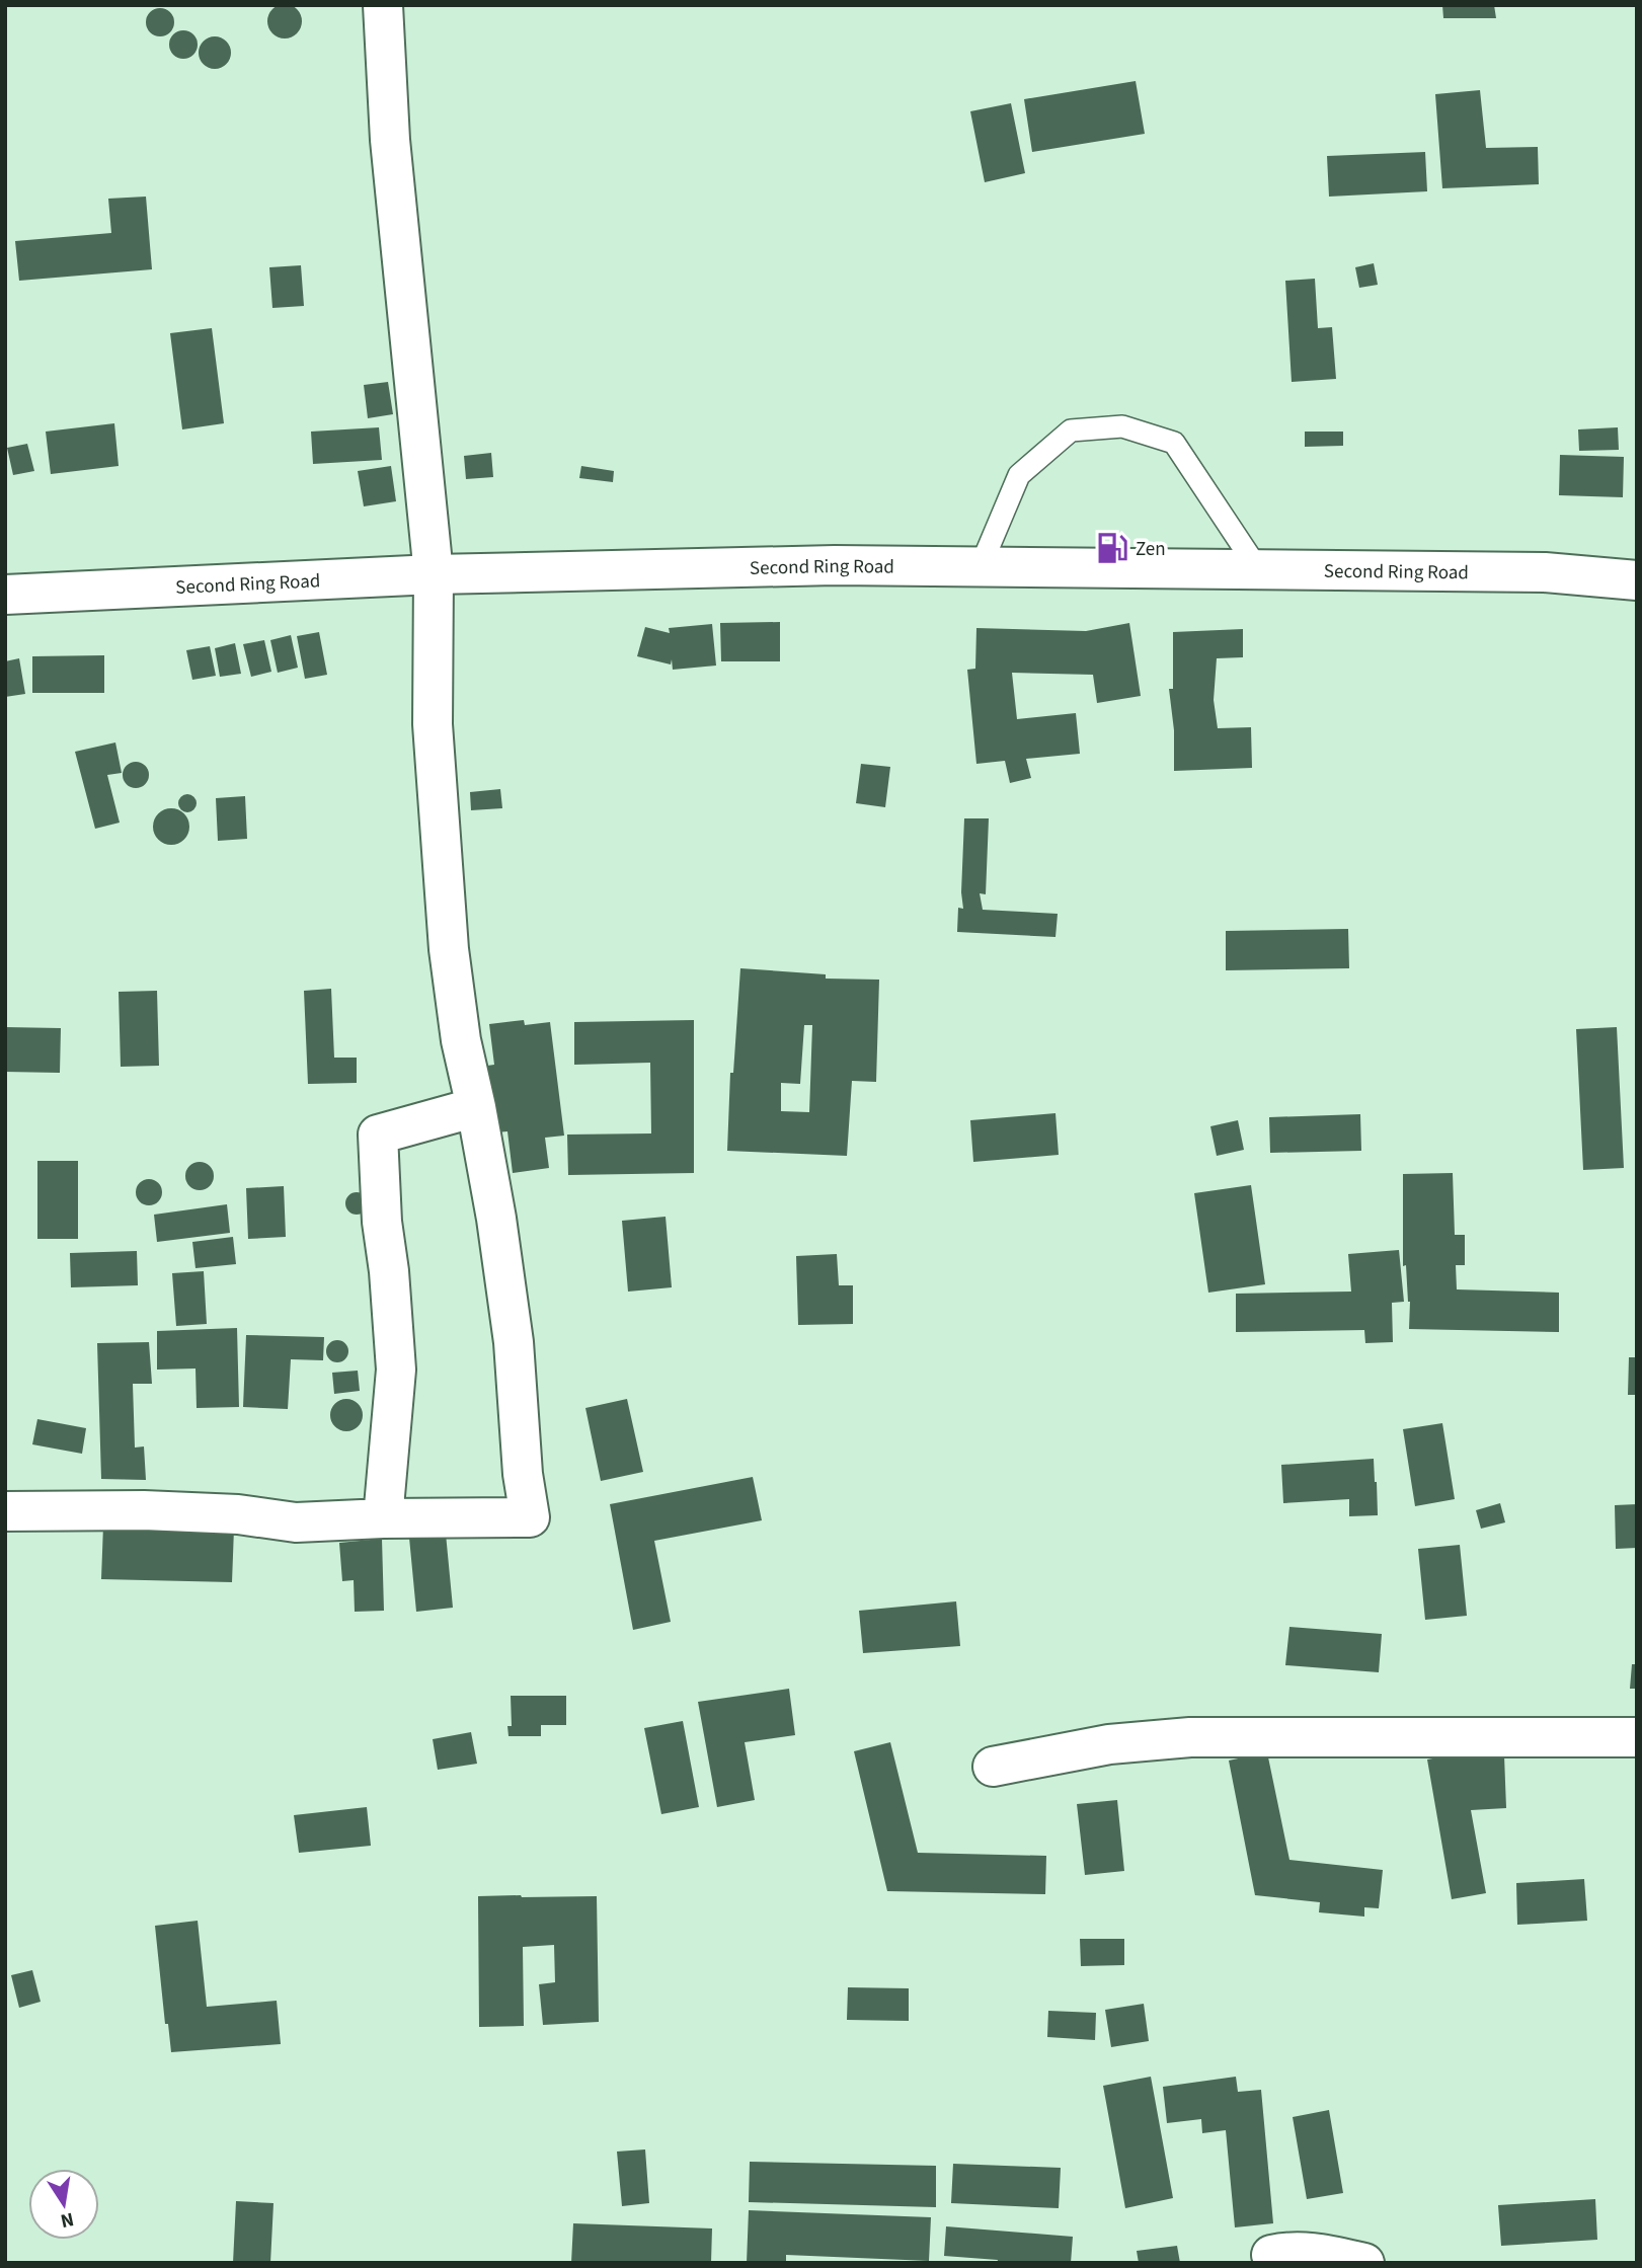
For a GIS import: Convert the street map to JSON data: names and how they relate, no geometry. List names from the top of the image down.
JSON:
{
  "streets": {
    "street": ["Second Ring Road"]
  },
  "places": {
    "fuel station": ["Zen"]
  },
  "north": "bottom"
}
